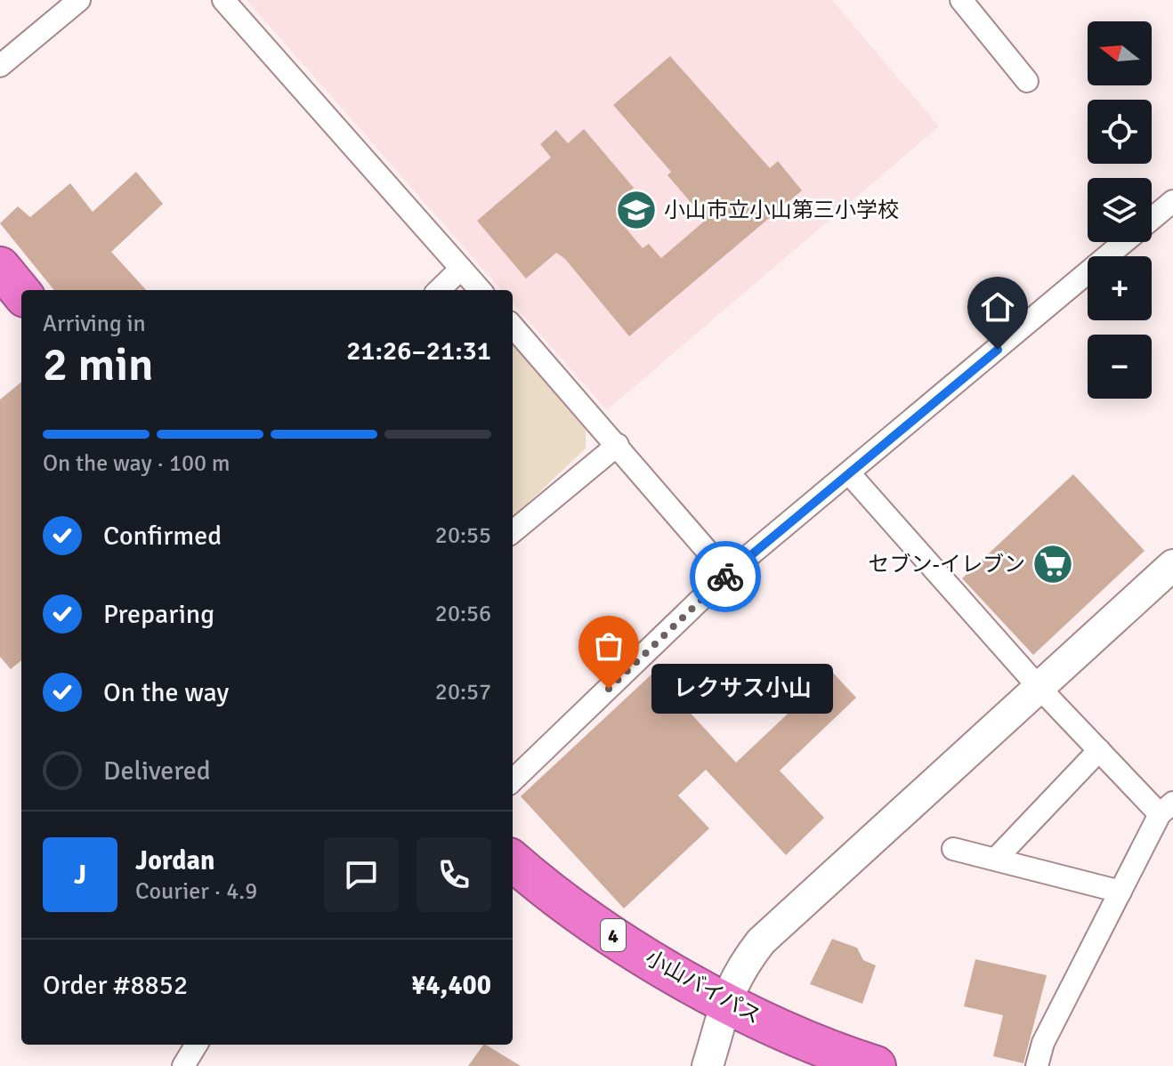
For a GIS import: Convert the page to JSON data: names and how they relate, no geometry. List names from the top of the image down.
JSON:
{
  "streets": {
    "highway": ["4", "小山バイパス"]
  },
  "places": {
    "school or university": ["小山市立小山第三小学校"],
    "supermarket": ["セブン-イレブン"],
    "other": ["レクサス小山"]
  },
  "north": "left",
  "page": {
    "map_buttons": ["+", "−"],
    "heading": ["2 min", "Arriving in", "21:26–21:31"],
    "panel": [
      "Jordan",
      "Courier · 4.9",
      "Order #8852",
      "¥4,400"
    ],
    "bar": "On the way · 100 m",
    "list": [
      ["Confirmed", "20:55"],
      ["Preparing", "20:56"],
      ["On the way", "20:57"],
      "Delivered"
    ],
    "bubble": "レクサス小山",
    "round": "J"
  }
}
